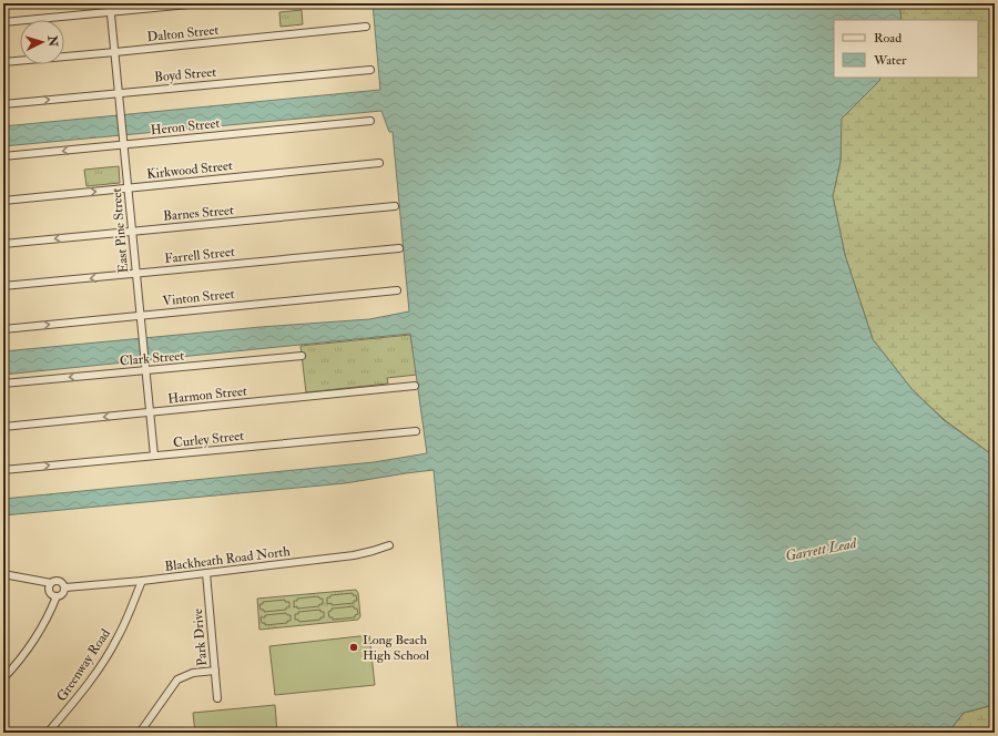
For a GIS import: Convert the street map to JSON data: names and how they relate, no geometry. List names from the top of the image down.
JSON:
{
  "streets": {
    "street": [
      "Dalton Street",
      "Boyd Street",
      "Heron Street",
      "Kirkwood Street",
      "Barnes Street",
      "East Pine Street",
      "Farrell Street",
      "Vinton Street",
      "Clark Street",
      "Harmon Street",
      "Curley Street",
      "Blackheath Road North",
      "Park Drive",
      "Greenway Road"
    ]
  },
  "crossings": [
    ["Dalton Street", "East Pine Street"],
    ["Boyd Street", "East Pine Street"],
    ["Heron Street", "East Pine Street"],
    ["Kirkwood Street", "East Pine Street"],
    ["Barnes Street", "East Pine Street"],
    ["East Pine Street", "Farrell Street"],
    ["East Pine Street", "Vinton Street"],
    ["East Pine Street", "Clark Street"],
    ["East Pine Street", "Harmon Street"],
    ["East Pine Street", "Curley Street"],
    ["Blackheath Road North", "Park Drive"],
    ["Blackheath Road North", "Greenway Road"]
  ],
  "one_way": ["Clark Street", "Harmon Street", "Curley Street"],
  "water": ["Garrett Lead"],
  "places": ["Long Beach High School"],
  "legend": ["Road", "Water"],
  "north": "right"
}
